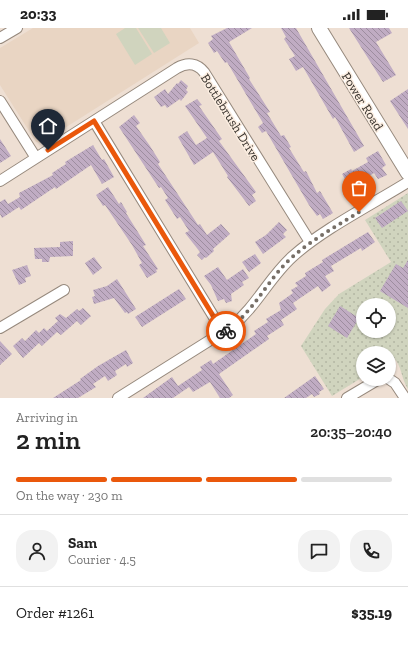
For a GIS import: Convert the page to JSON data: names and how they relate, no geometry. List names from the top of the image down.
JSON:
{
  "streets": {
    "main road": ["Power Road"],
    "street": ["Bottlebrush Drive"]
  },
  "page": {
    "status": "20:33",
    "heading": ["2 min", "Arriving in", "20:35–20:40"],
    "panel": [
      "Sam",
      "Courier · 4.5",
      "Order #1261",
      "$35.19"
    ],
    "bar": "On the way · 230 m"
  }
}
